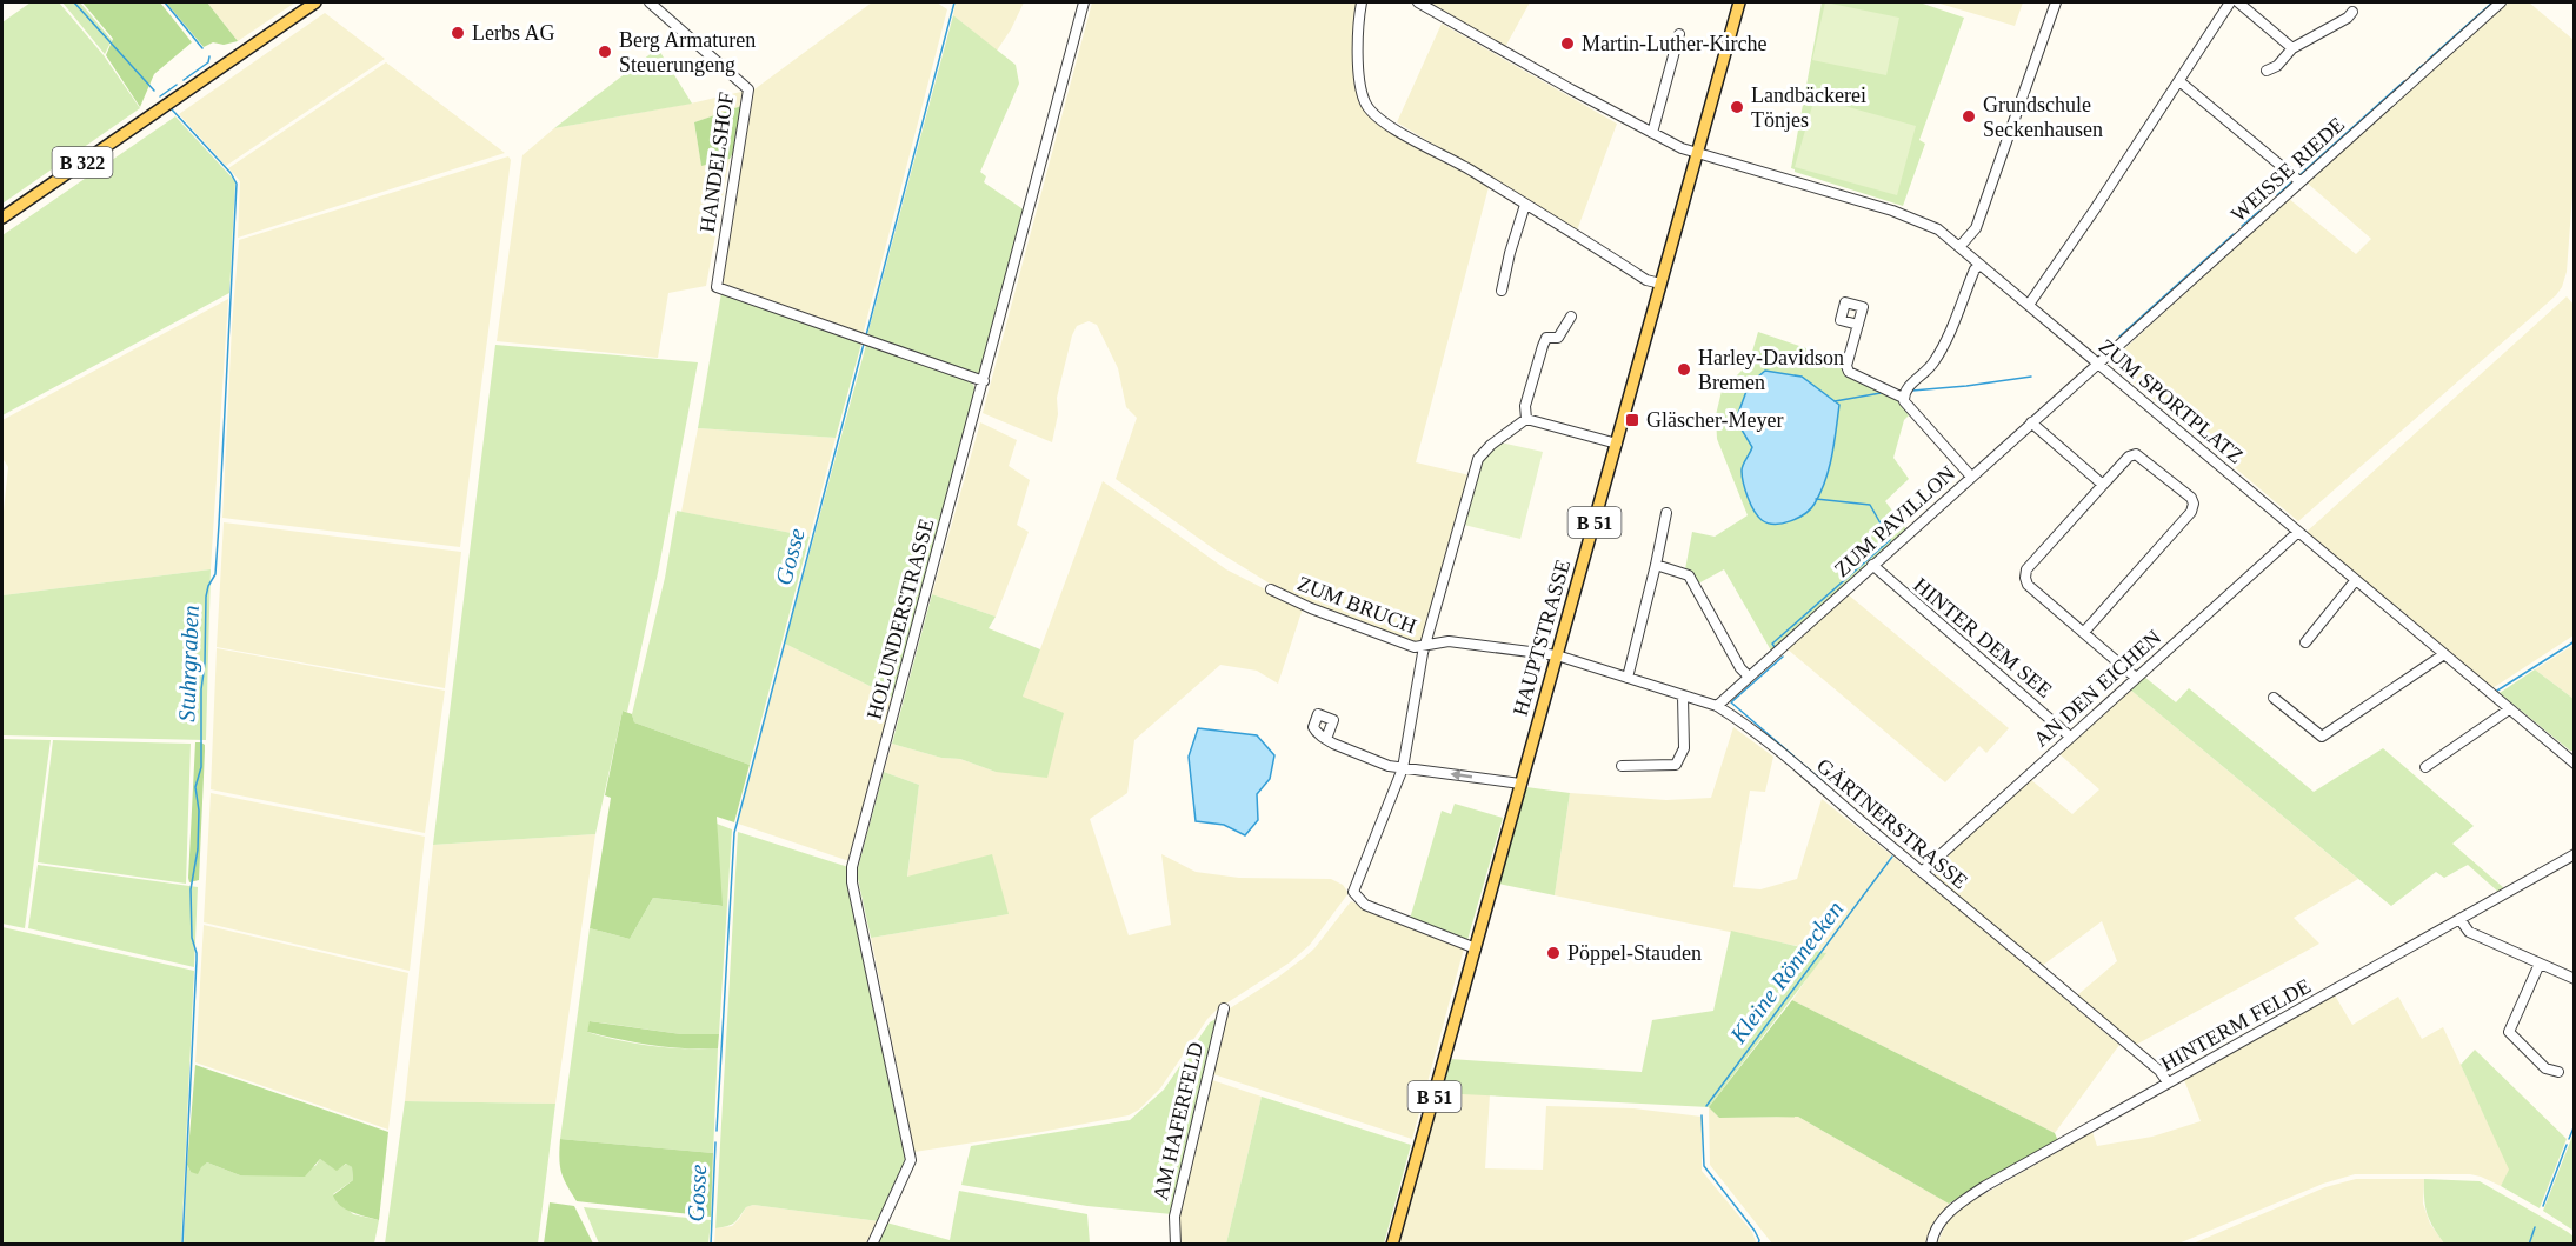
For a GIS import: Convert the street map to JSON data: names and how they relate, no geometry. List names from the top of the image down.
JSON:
{
  "streets": {
    "main road": ["B 322", "B 51", "HAUPTSTRASSE"],
    "street": [
      "HANDELSHOF",
      "WEISSE RIEDE",
      "ZUM SPORTPLATZ",
      "ZUM PAVILLON",
      "ZUM BRUCH",
      "HOLUNDERSTRASSE",
      "HINTER DEM SEE",
      "AN DEN EICHEN",
      "GÄRTNERSTRASSE",
      "HINTERM FELDE",
      "AM HAFERFELD"
    ]
  },
  "crossings": [
    ["HANDELSHOF", "HOLUNDERSTRASSE"],
    ["WEISSE RIEDE", "ZUM SPORTPLATZ"],
    ["WEISSE RIEDE", "ZUM PAVILLON"],
    ["ZUM SPORTPLATZ", "ZUM PAVILLON"],
    ["ZUM SPORTPLATZ", "HAUPTSTRASSE"],
    ["ZUM SPORTPLATZ", "AN DEN EICHEN"],
    ["ZUM PAVILLON", "HINTER DEM SEE"],
    ["ZUM PAVILLON", "GÄRTNERSTRASSE"],
    ["ZUM BRUCH", "HAUPTSTRASSE"],
    ["ZUM BRUCH", "GÄRTNERSTRASSE"],
    ["HAUPTSTRASSE", "GÄRTNERSTRASSE"],
    ["HINTER DEM SEE", "AN DEN EICHEN"],
    ["AN DEN EICHEN", "GÄRTNERSTRASSE"],
    ["GÄRTNERSTRASSE", "HINTERM FELDE"]
  ],
  "water": ["Gosse", "Stuhrgraben", "Kleine Rönnecken"],
  "places": {
    "other": [
      "Lerbs AG",
      "Martin-Luther-Kirche",
      "Berg Armaturen Steuerungeng",
      "Landbäckerei Tönjes",
      "Grundschule Seckenhausen",
      "Harley-Davidson Bremen",
      "Pöppel-Stauden"
    ],
    "transit": ["Gläscher-Meyer"]
  }
}
